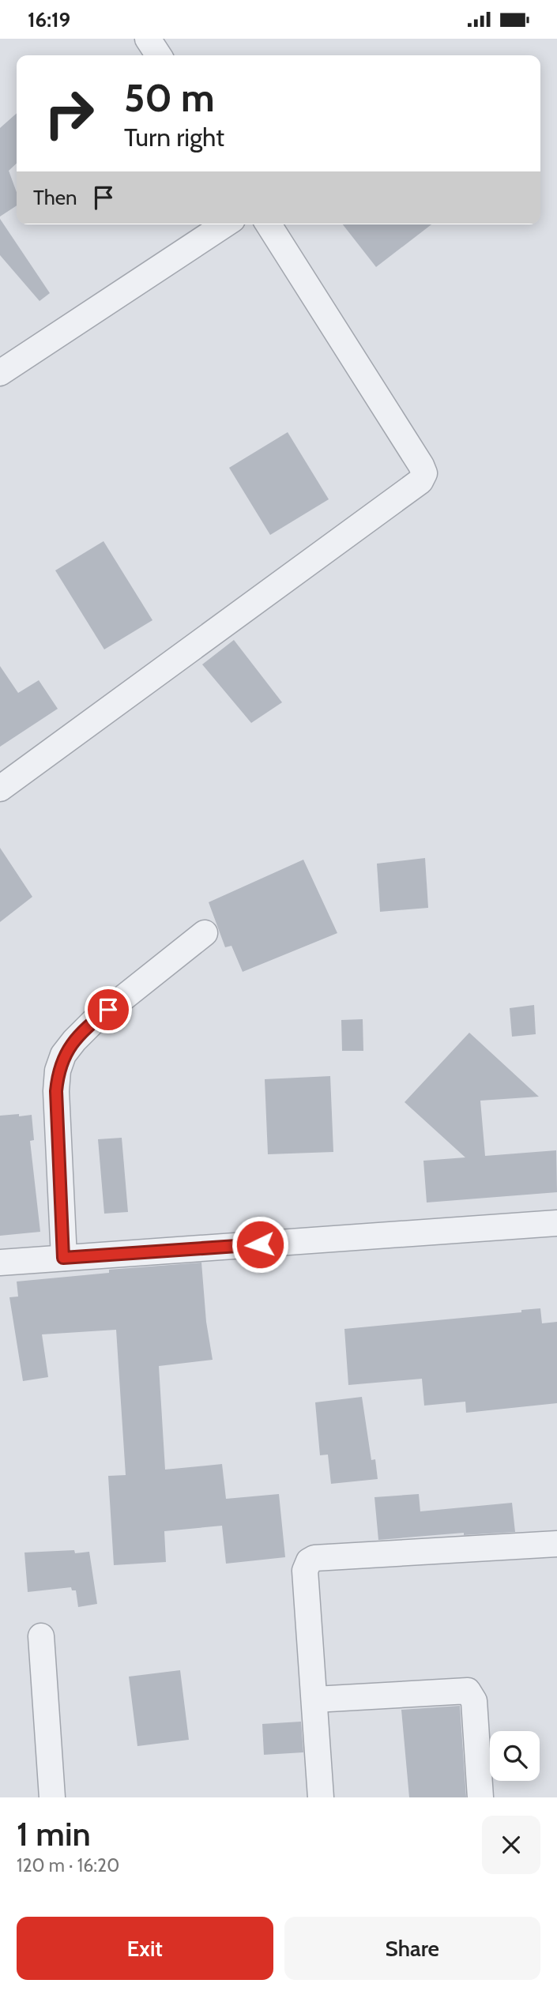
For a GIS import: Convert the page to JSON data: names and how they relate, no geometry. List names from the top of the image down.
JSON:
{
  "page": {
    "status": "16:19",
    "turn": ["50 m", "Turn right"],
    "then": "Then",
    "heading": ["1 min", "120 m · 16:20"],
    "buttons": ["Exit", "Share"]
  }
}
